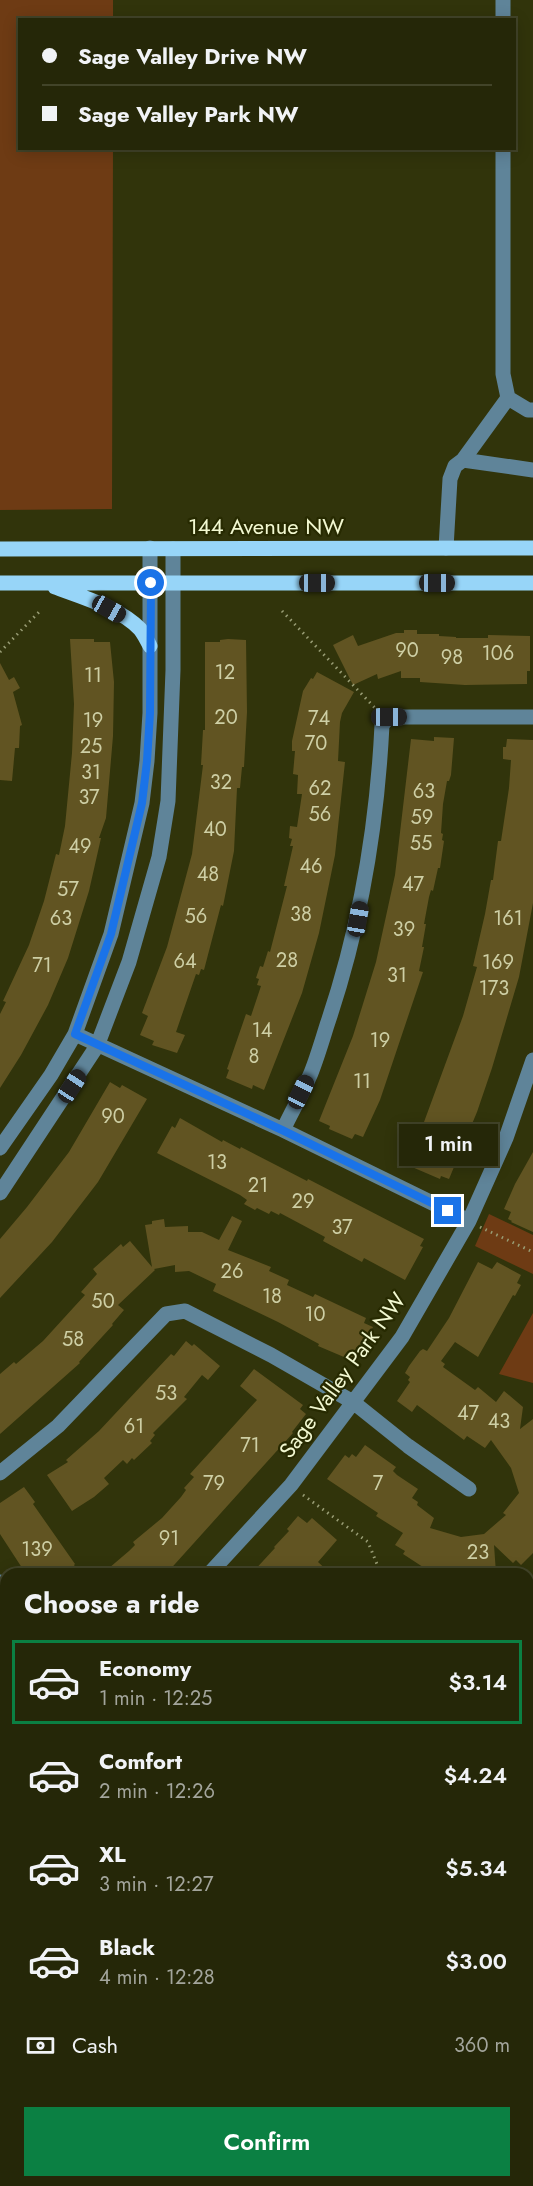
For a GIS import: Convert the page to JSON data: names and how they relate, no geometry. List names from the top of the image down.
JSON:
{
  "streets": {
    "main road": ["144 Avenue NW"],
    "street": ["Sage Valley Park NW"]
  },
  "house_numbers": [
    "90",
    "106",
    "98",
    "12",
    "11",
    "20",
    "74",
    "19",
    "70",
    "25",
    "31",
    "32",
    "62",
    "63",
    "37",
    "56",
    "59",
    "40",
    "55",
    "49",
    "46",
    "48",
    "47",
    "57",
    "38",
    "56",
    "63",
    "161",
    "39",
    "28",
    "64",
    "169",
    "71",
    "31",
    "173",
    "14",
    "19",
    "8",
    "11",
    "90",
    "13",
    "21",
    "29",
    "37",
    "26",
    "18",
    "50",
    "10",
    "58",
    "53",
    "47",
    "43",
    "61",
    "71",
    "79",
    "7",
    "91",
    "139",
    "23"
  ],
  "page": {
    "banner": ["Sage Valley Drive NW", "Sage Valley Park NW"],
    "bubble": "1 min",
    "heading": "Choose a ride",
    "list": [
      {
        "name": "Economy",
        "note": "1 min · 12:25",
        "value": "$3.14"
      },
      {
        "name": "Comfort",
        "note": "2 min · 12:26",
        "value": "$4.24"
      },
      {
        "name": "XL",
        "note": "3 min · 12:27",
        "value": "$5.34"
      },
      {
        "name": "Black",
        "note": "4 min · 12:28",
        "value": "$3.00"
      }
    ],
    "pay": ["Cash", "360 m"],
    "buttons": "Confirm"
  }
}
